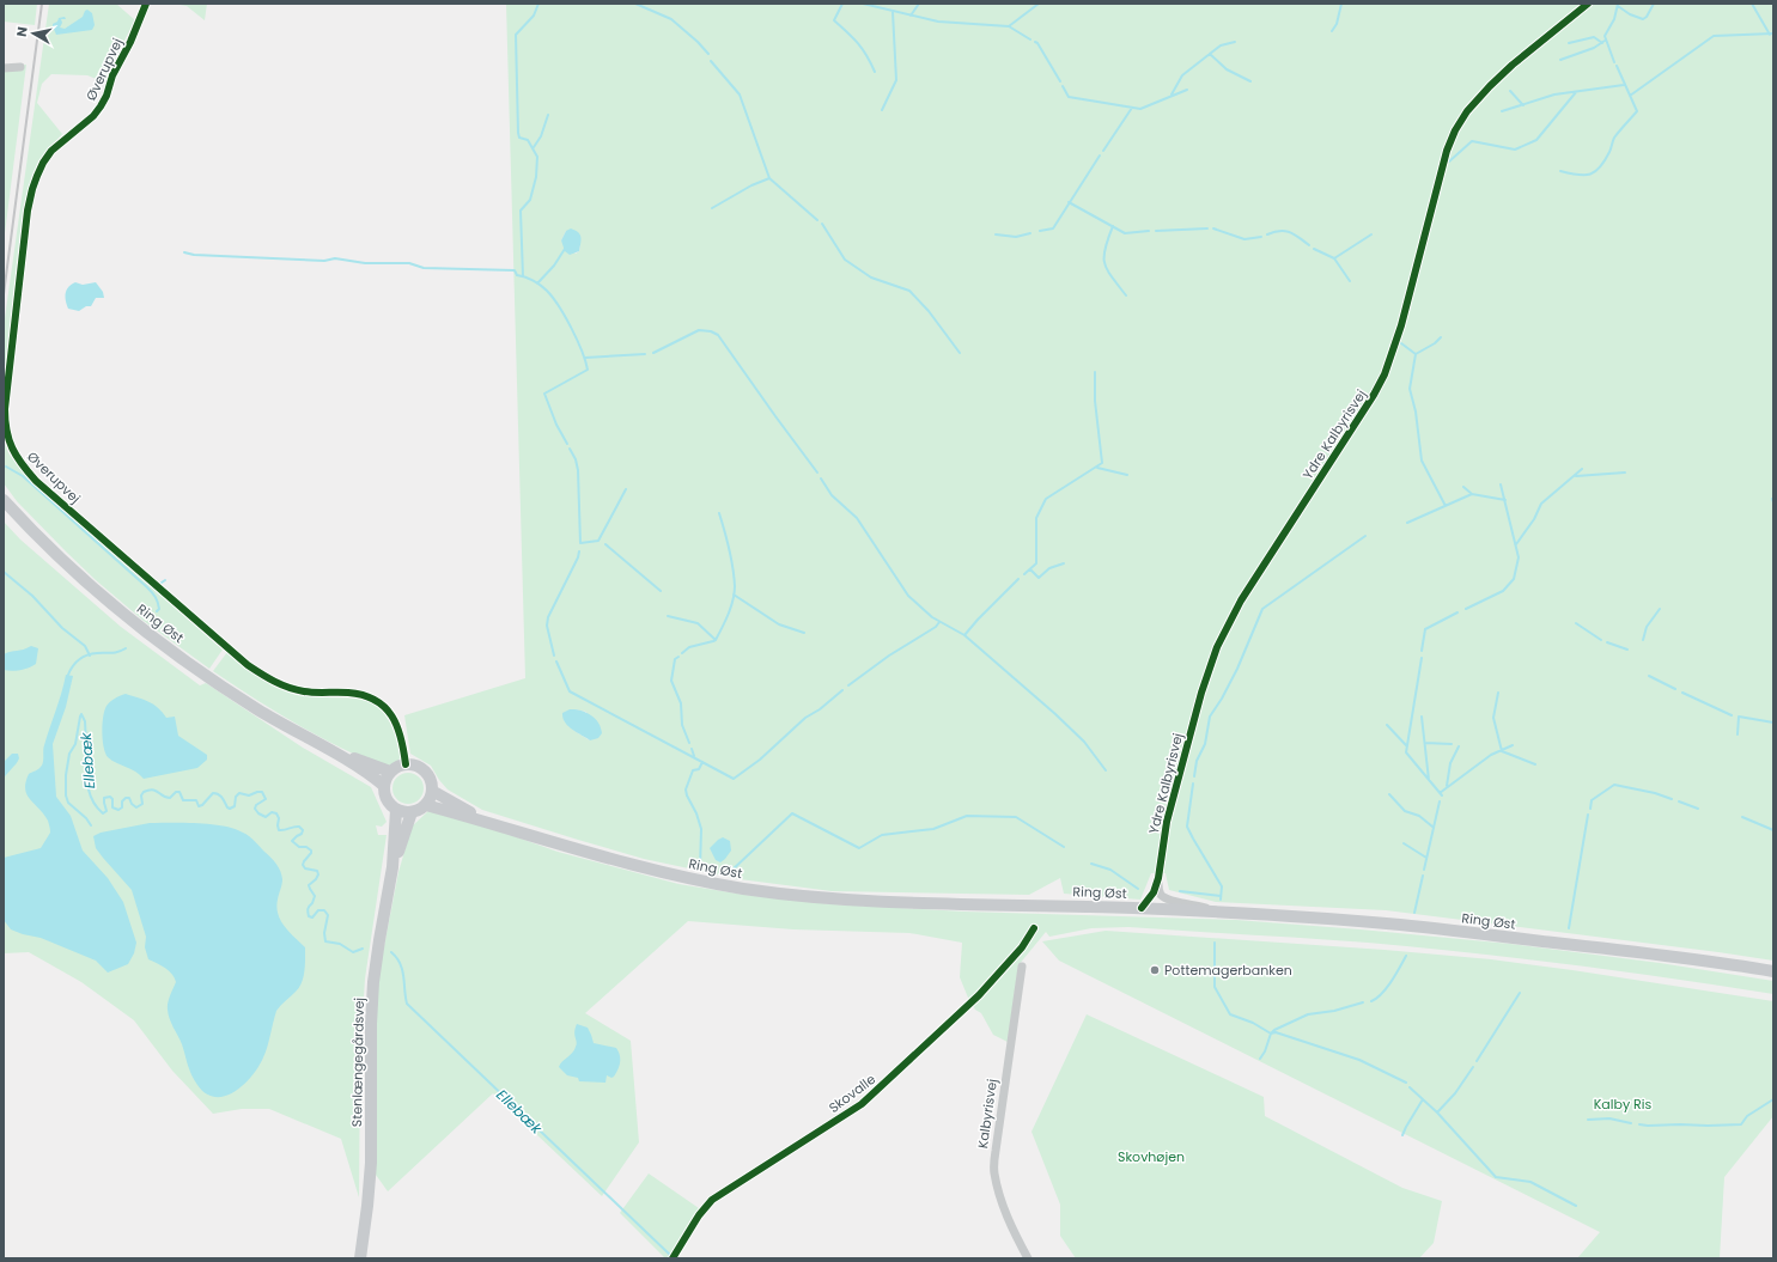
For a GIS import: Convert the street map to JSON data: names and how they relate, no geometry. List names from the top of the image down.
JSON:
{
  "streets": {
    "main road": ["Ring Øst", "Stenlængegårdsvej"],
    "street": ["Øverupvej", "Ydre Kalbyrisvej", "Kalbyrisvej"],
    "cycle path": ["Skovalle"]
  },
  "crossings": [
    ["Øverupvej", "Ring Øst"],
    ["Øverupvej", "Stenlængegårdsvej"],
    ["Ydre Kalbyrisvej", "Ring Øst"],
    ["Ring Øst", "Stenlængegårdsvej"]
  ],
  "water": ["Ellebæk"],
  "parks": ["Kalby Ris", "Skovhøjen"],
  "places": ["Pottemagerbanken"],
  "north": "left"
}
